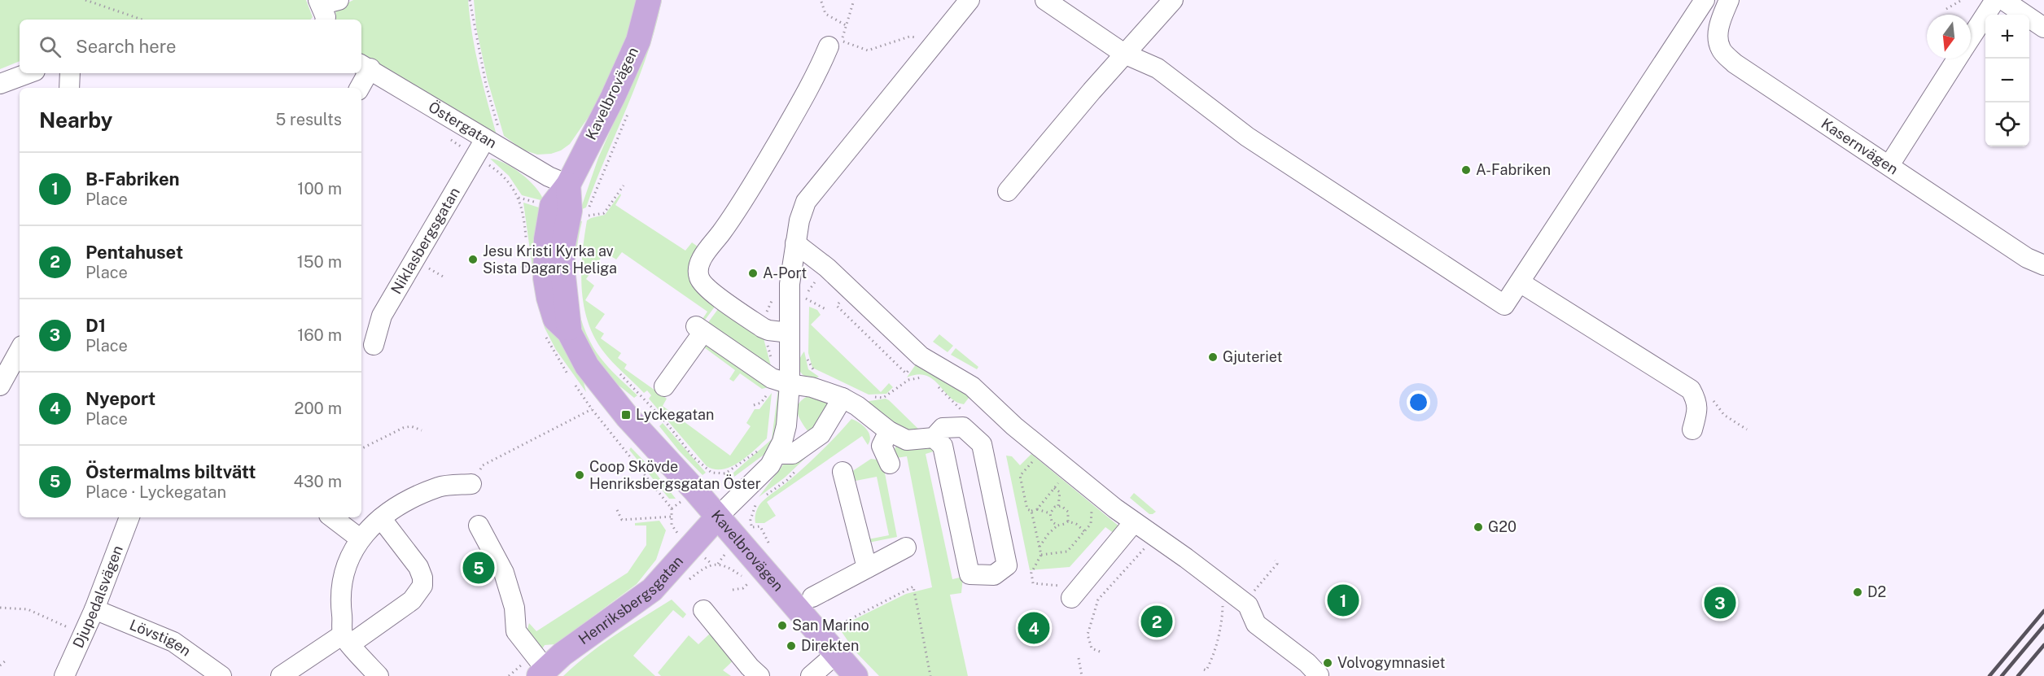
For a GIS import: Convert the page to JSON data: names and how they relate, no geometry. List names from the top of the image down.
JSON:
{
  "streets": {
    "main road": ["Kavelbrovägen", "Henriksbergsgatan"],
    "street": [
      "Östergatan",
      "Kasernvägen",
      "Niklasbergsgatan",
      "Djupedalsvägen",
      "Lövstigen"
    ]
  },
  "crossings": [
    ["Kavelbrovägen", "Östergatan"],
    ["Kavelbrovägen", "Henriksbergsgatan"],
    ["Östergatan", "Niklasbergsgatan"],
    ["Djupedalsvägen", "Lövstigen"]
  ],
  "places": {
    "other": [
      "A-Fabriken",
      "Jesu Kristi Kyrka av Sista Dagars Heliga",
      "A-Port",
      "Gjuteriet",
      "Coop Skövde Henriksbergsgatan Öster",
      "G20",
      "D2",
      "San Marino",
      "Direkten",
      "Volvogymnasiet"
    ],
    "transit": ["Lyckegatan"]
  },
  "north": "bottom",
  "page": {
    "map_buttons": ["+", "−"],
    "search": "Search here",
    "heading": ["Nearby", "5 results"],
    "list": [
      {
        "mark": "1",
        "name": "B-Fabriken",
        "note": "Place",
        "value": "100 m"
      },
      {
        "mark": "2",
        "name": "Pentahuset",
        "note": "Place",
        "value": "150 m"
      },
      {
        "mark": "3",
        "name": "D1",
        "note": "Place",
        "value": "160 m"
      },
      {
        "mark": "4",
        "name": "Nyeport",
        "note": "Place",
        "value": "200 m"
      },
      {
        "mark": "5",
        "name": "Östermalms biltvätt",
        "note": "Place · Lyckegatan",
        "value": "430 m"
      }
    ],
    "pins": [
      "5",
      "1",
      "3",
      "2",
      "4"
    ]
  }
}
